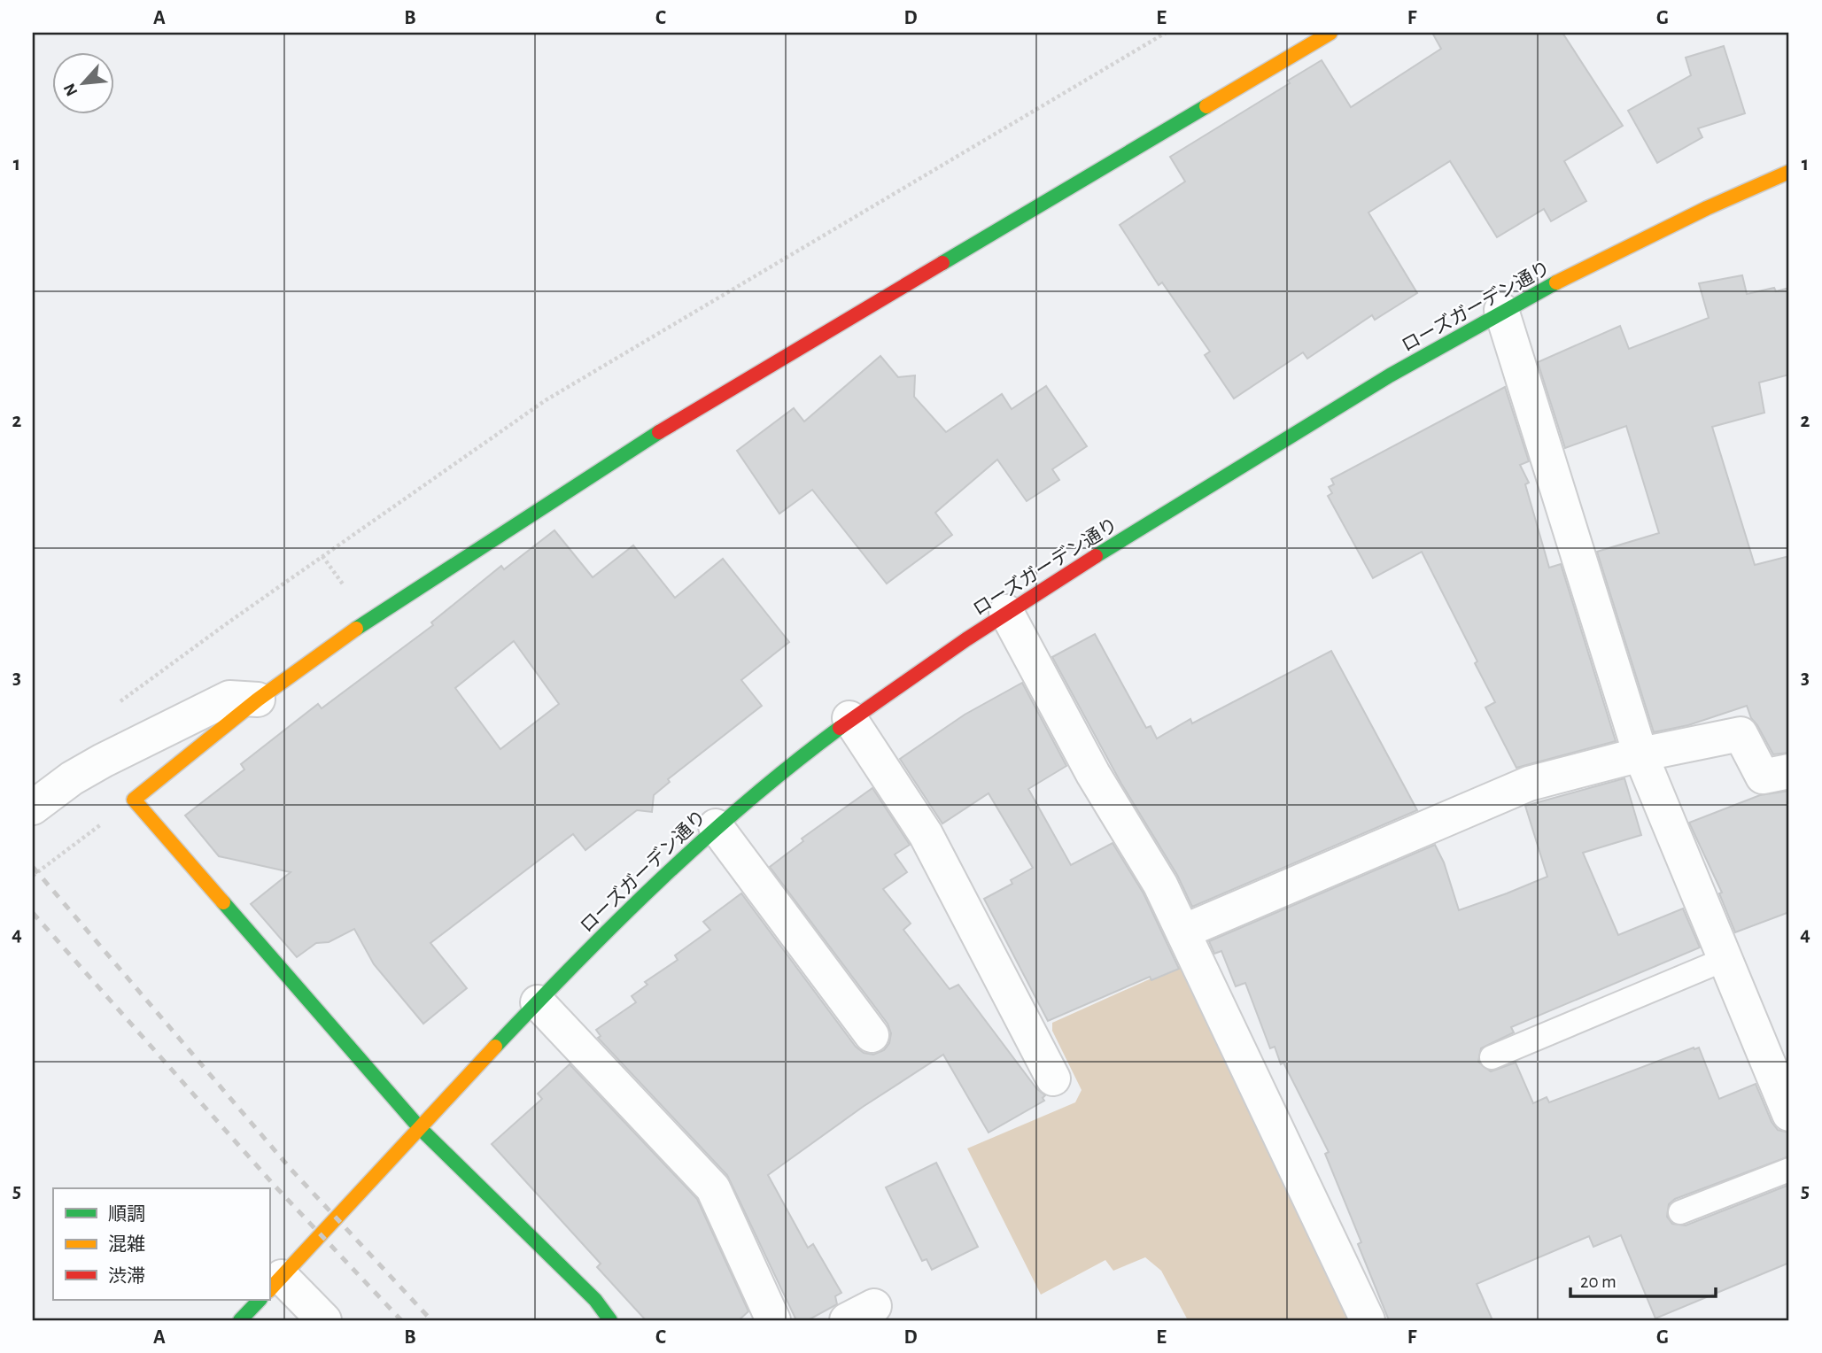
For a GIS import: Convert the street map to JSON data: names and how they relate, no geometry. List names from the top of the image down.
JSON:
{
  "streets": {
    "street": ["ローズガーデン通り"]
  },
  "legend": ["順調", "混雑", "渋滞"],
  "scale_bar": "20 m",
  "north": "bottom left",
  "grid": {
    "columns": [
      "A",
      "B",
      "C",
      "D",
      "E",
      "F",
      "G"
    ],
    "rows": [
      "1",
      "2",
      "3",
      "4",
      "5"
    ]
  }
}
